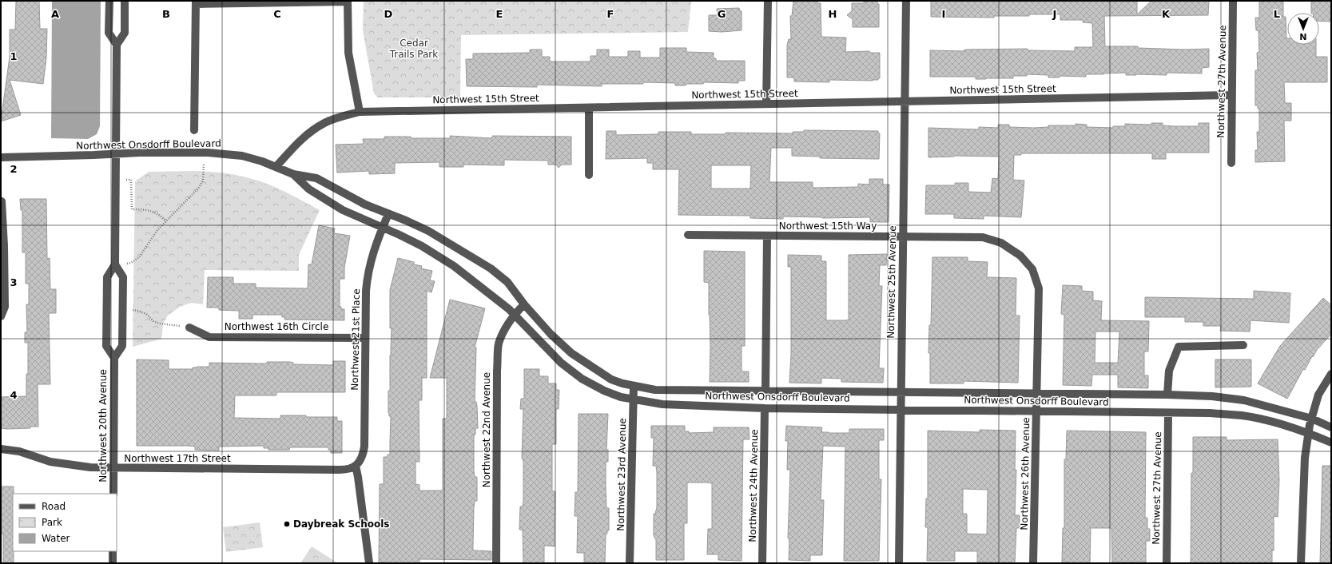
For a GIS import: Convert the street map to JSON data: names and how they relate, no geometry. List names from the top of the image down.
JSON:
{
  "streets": {
    "street": [
      "Northwest 27th Avenue",
      "Northwest 15th Street",
      "Northwest Onsdorff Boulevard",
      "Northwest 15th Way",
      "Northwest 25th Avenue",
      "Northwest 16th Circle",
      "Northwest 21st Place",
      "Northwest 20th Avenue",
      "Northwest 22nd Avenue",
      "Northwest 17th Street",
      "Northwest 26th Avenue",
      "Northwest 23rd Avenue",
      "Northwest 24th Avenue"
    ]
  },
  "crossings": [
    ["Northwest 27th Avenue", "Northwest 15th Street"],
    ["Northwest 27th Avenue", "Northwest Onsdorff Boulevard"],
    ["Northwest 15th Street", "Northwest Onsdorff Boulevard"],
    ["Northwest 15th Street", "Northwest 25th Avenue"],
    ["Northwest Onsdorff Boulevard", "Northwest 25th Avenue"],
    ["Northwest Onsdorff Boulevard", "Northwest 21st Place"],
    ["Northwest Onsdorff Boulevard", "Northwest 22nd Avenue"],
    ["Northwest Onsdorff Boulevard", "Northwest 26th Avenue"],
    ["Northwest Onsdorff Boulevard", "Northwest 23rd Avenue"],
    ["Northwest Onsdorff Boulevard", "Northwest 24th Avenue"],
    ["Northwest 15th Way", "Northwest 25th Avenue"],
    ["Northwest 15th Way", "Northwest 26th Avenue"],
    ["Northwest 16th Circle", "Northwest 21st Place"],
    ["Northwest 21st Place", "Northwest 17th Street"],
    ["Northwest 20th Avenue", "Northwest 17th Street"]
  ],
  "parks": ["Cedar Trails Park"],
  "places": ["Daybreak Schools"],
  "legend": ["Road", "Park", "Water"],
  "north": "bottom",
  "grid": {
    "columns": [
      "A",
      "B",
      "C",
      "D",
      "E",
      "F",
      "G",
      "H",
      "I",
      "J",
      "K",
      "L"
    ],
    "rows": [
      "1",
      "2",
      "3",
      "4"
    ]
  }
}
